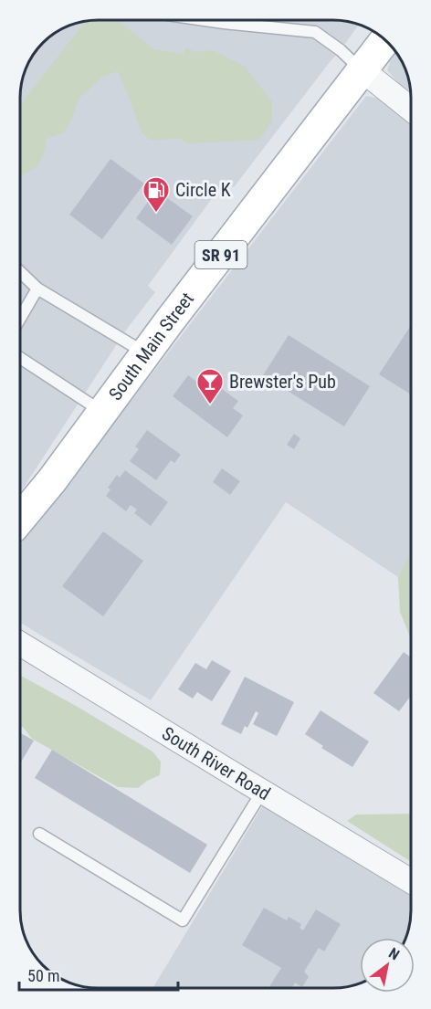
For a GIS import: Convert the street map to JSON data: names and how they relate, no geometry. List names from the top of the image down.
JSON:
{
  "streets": {
    "main road": ["SR 91", "South Main Street"],
    "street": ["South River Road"]
  },
  "places": {
    "fuel station": ["Circle K"],
    "bar": ["Brewster's Pub"]
  },
  "scale_bar": "50 m",
  "north": "top right"
}
